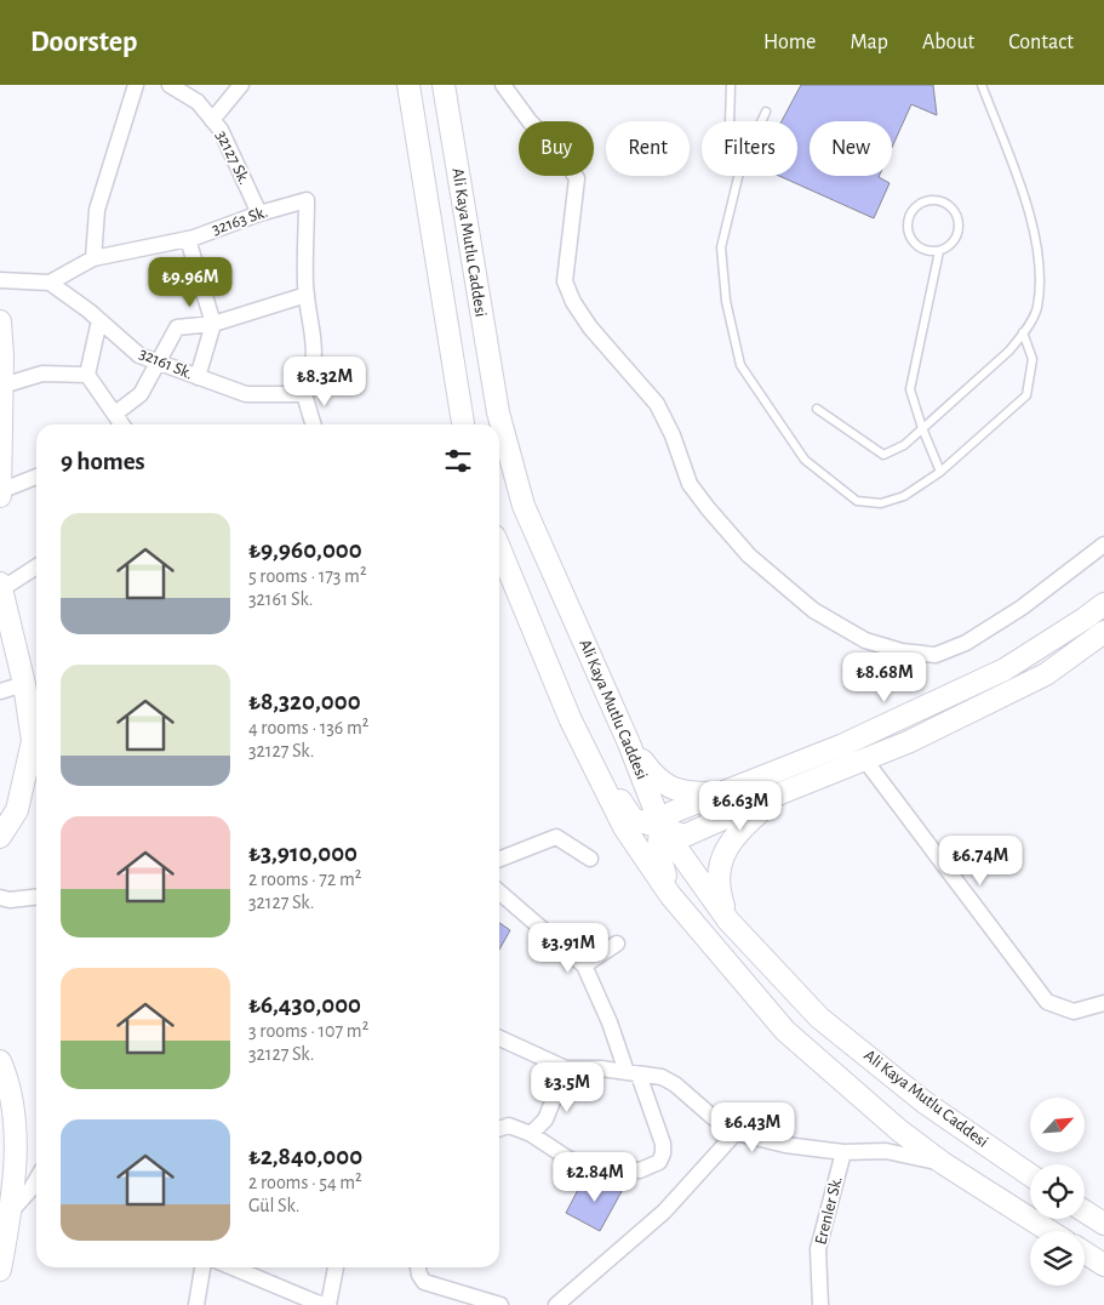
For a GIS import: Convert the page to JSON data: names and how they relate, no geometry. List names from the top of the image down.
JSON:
{
  "streets": {
    "main road": ["Ali Kaya Mutlu Caddesi"],
    "street": [
      "32127 Sk.",
      "32163 Sk.",
      "32161 Sk.",
      "Erenler Sk."
    ]
  },
  "crossings": [
    ["32127 Sk.", "32163 Sk."],
    ["32163 Sk.", "32161 Sk."]
  ],
  "north": "top right",
  "page": {
    "header": "Doorstep",
    "nav": [
      "Home",
      "Map",
      "About",
      "Contact"
    ],
    "chip": [
      "Buy",
      "Rent",
      "Filters",
      "New"
    ],
    "price": [
      "₺9.96M",
      "₺8.32M",
      "₺8.68M",
      "₺6.63M",
      "₺6.74M",
      "₺3.91M",
      "₺3.5M",
      "₺6.43M",
      "₺2.84M"
    ],
    "heading": "9 homes",
    "list": [
      {
        "name": "₺9,960,000",
        "note": "5 rooms · 173 m² · 32161 Sk."
      },
      {
        "name": "₺8,320,000",
        "note": "4 rooms · 136 m² · 32127 Sk."
      },
      {
        "name": "₺3,910,000",
        "note": "2 rooms · 72 m² · 32127 Sk."
      },
      {
        "name": "₺6,430,000",
        "note": "3 rooms · 107 m² · 32127 Sk."
      },
      {
        "name": "₺2,840,000",
        "note": "2 rooms · 54 m² · Gül Sk."
      }
    ]
  }
}
